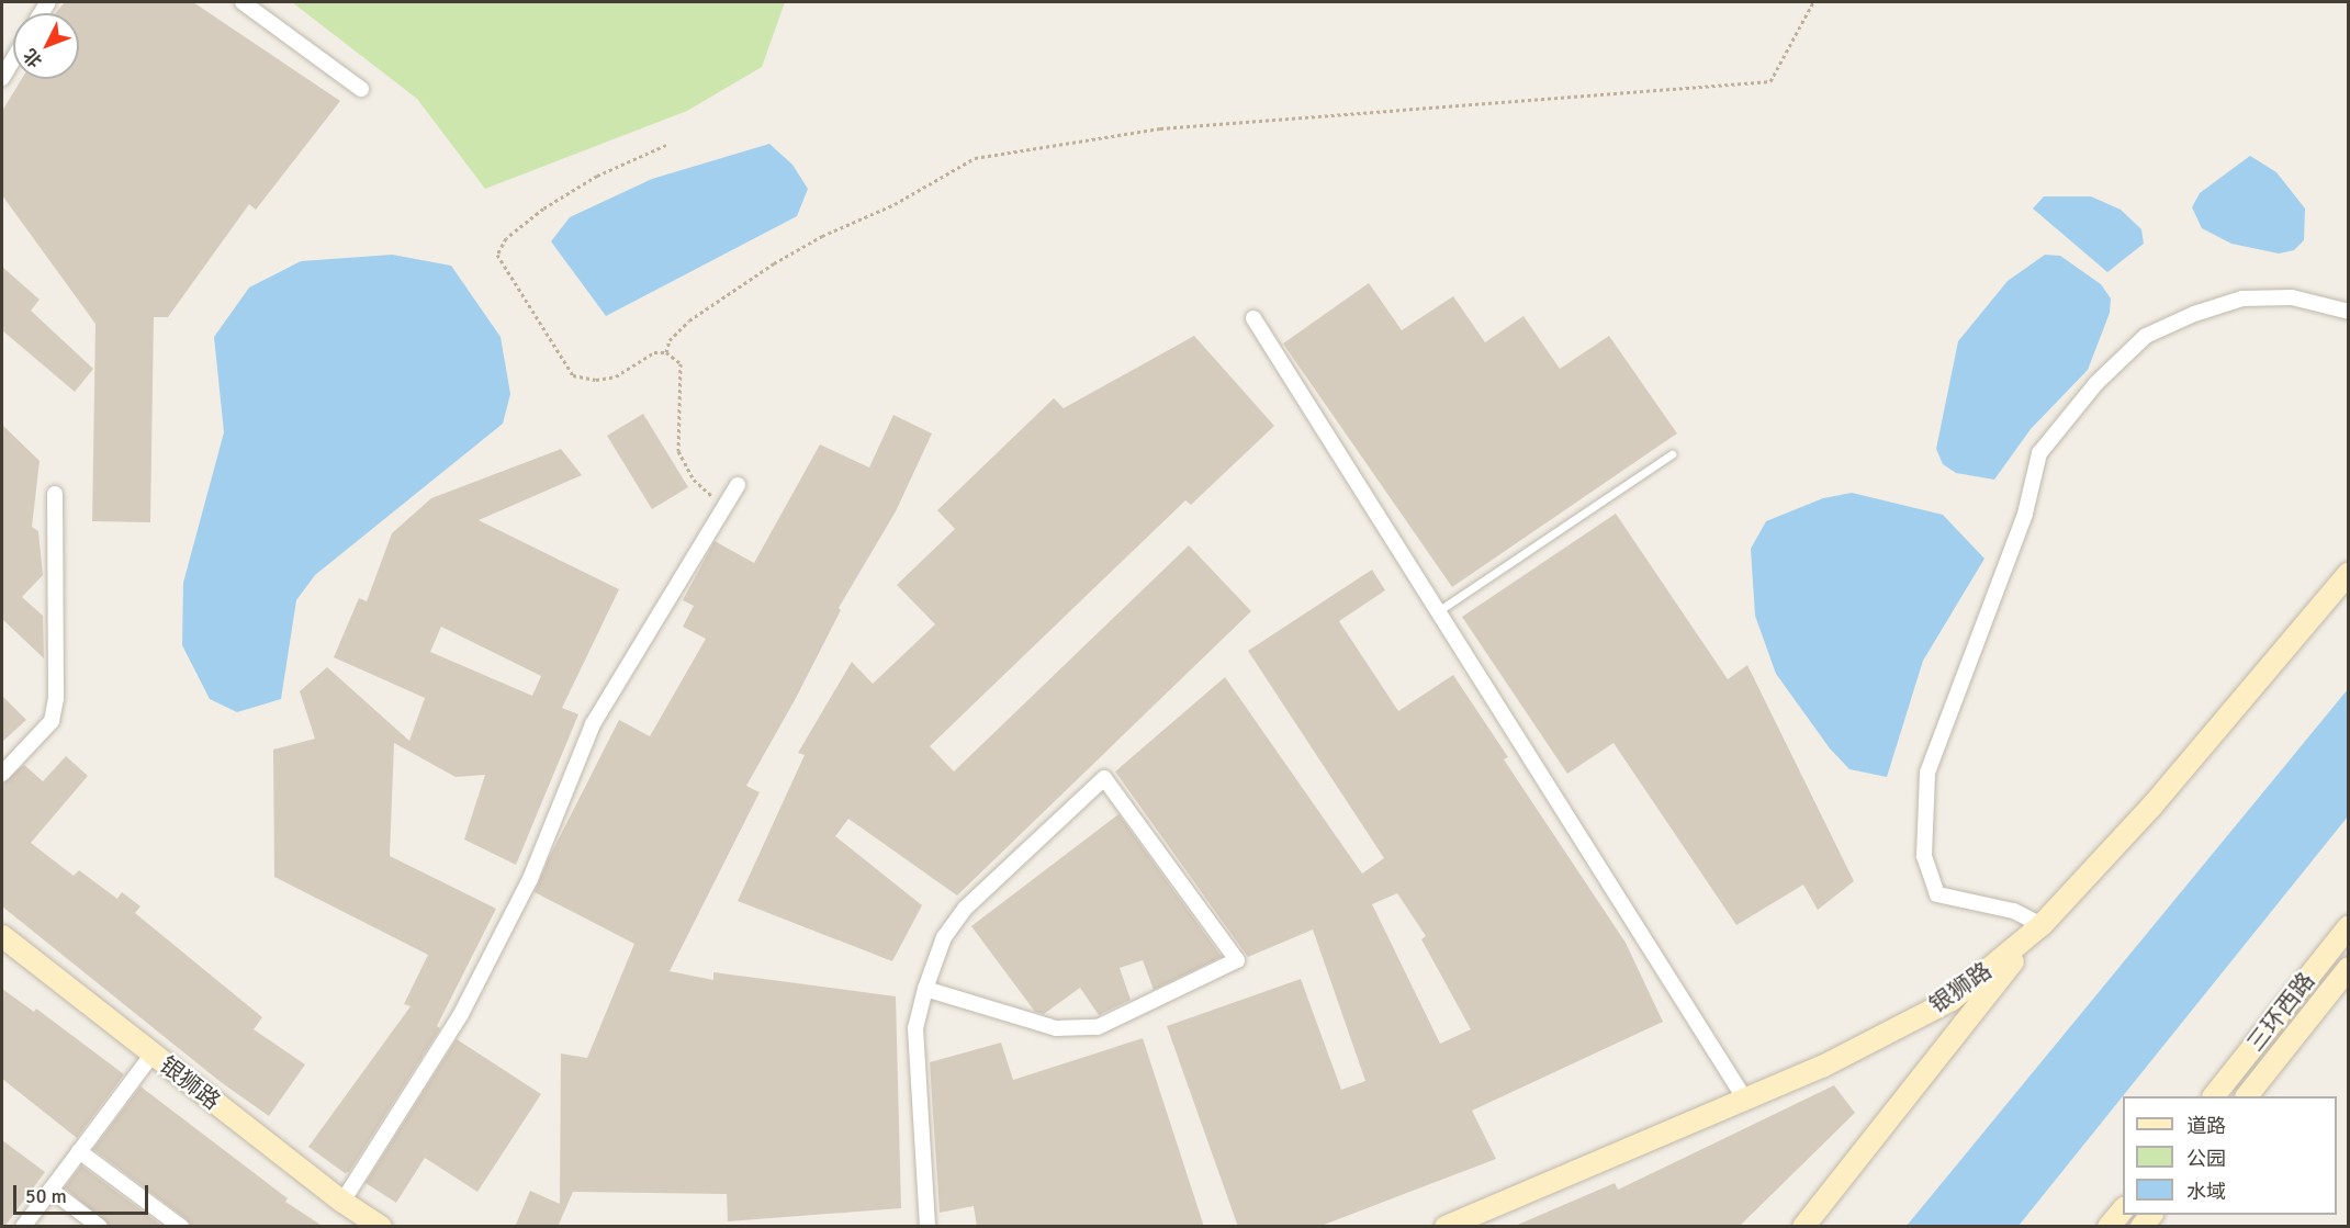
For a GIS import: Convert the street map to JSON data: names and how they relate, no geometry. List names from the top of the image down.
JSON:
{
  "streets": {
    "main road": ["银狮路", "三环西路"]
  },
  "legend": ["道路", "公园", "水域"],
  "scale_bar": "50 m",
  "north": "bottom left"
}
